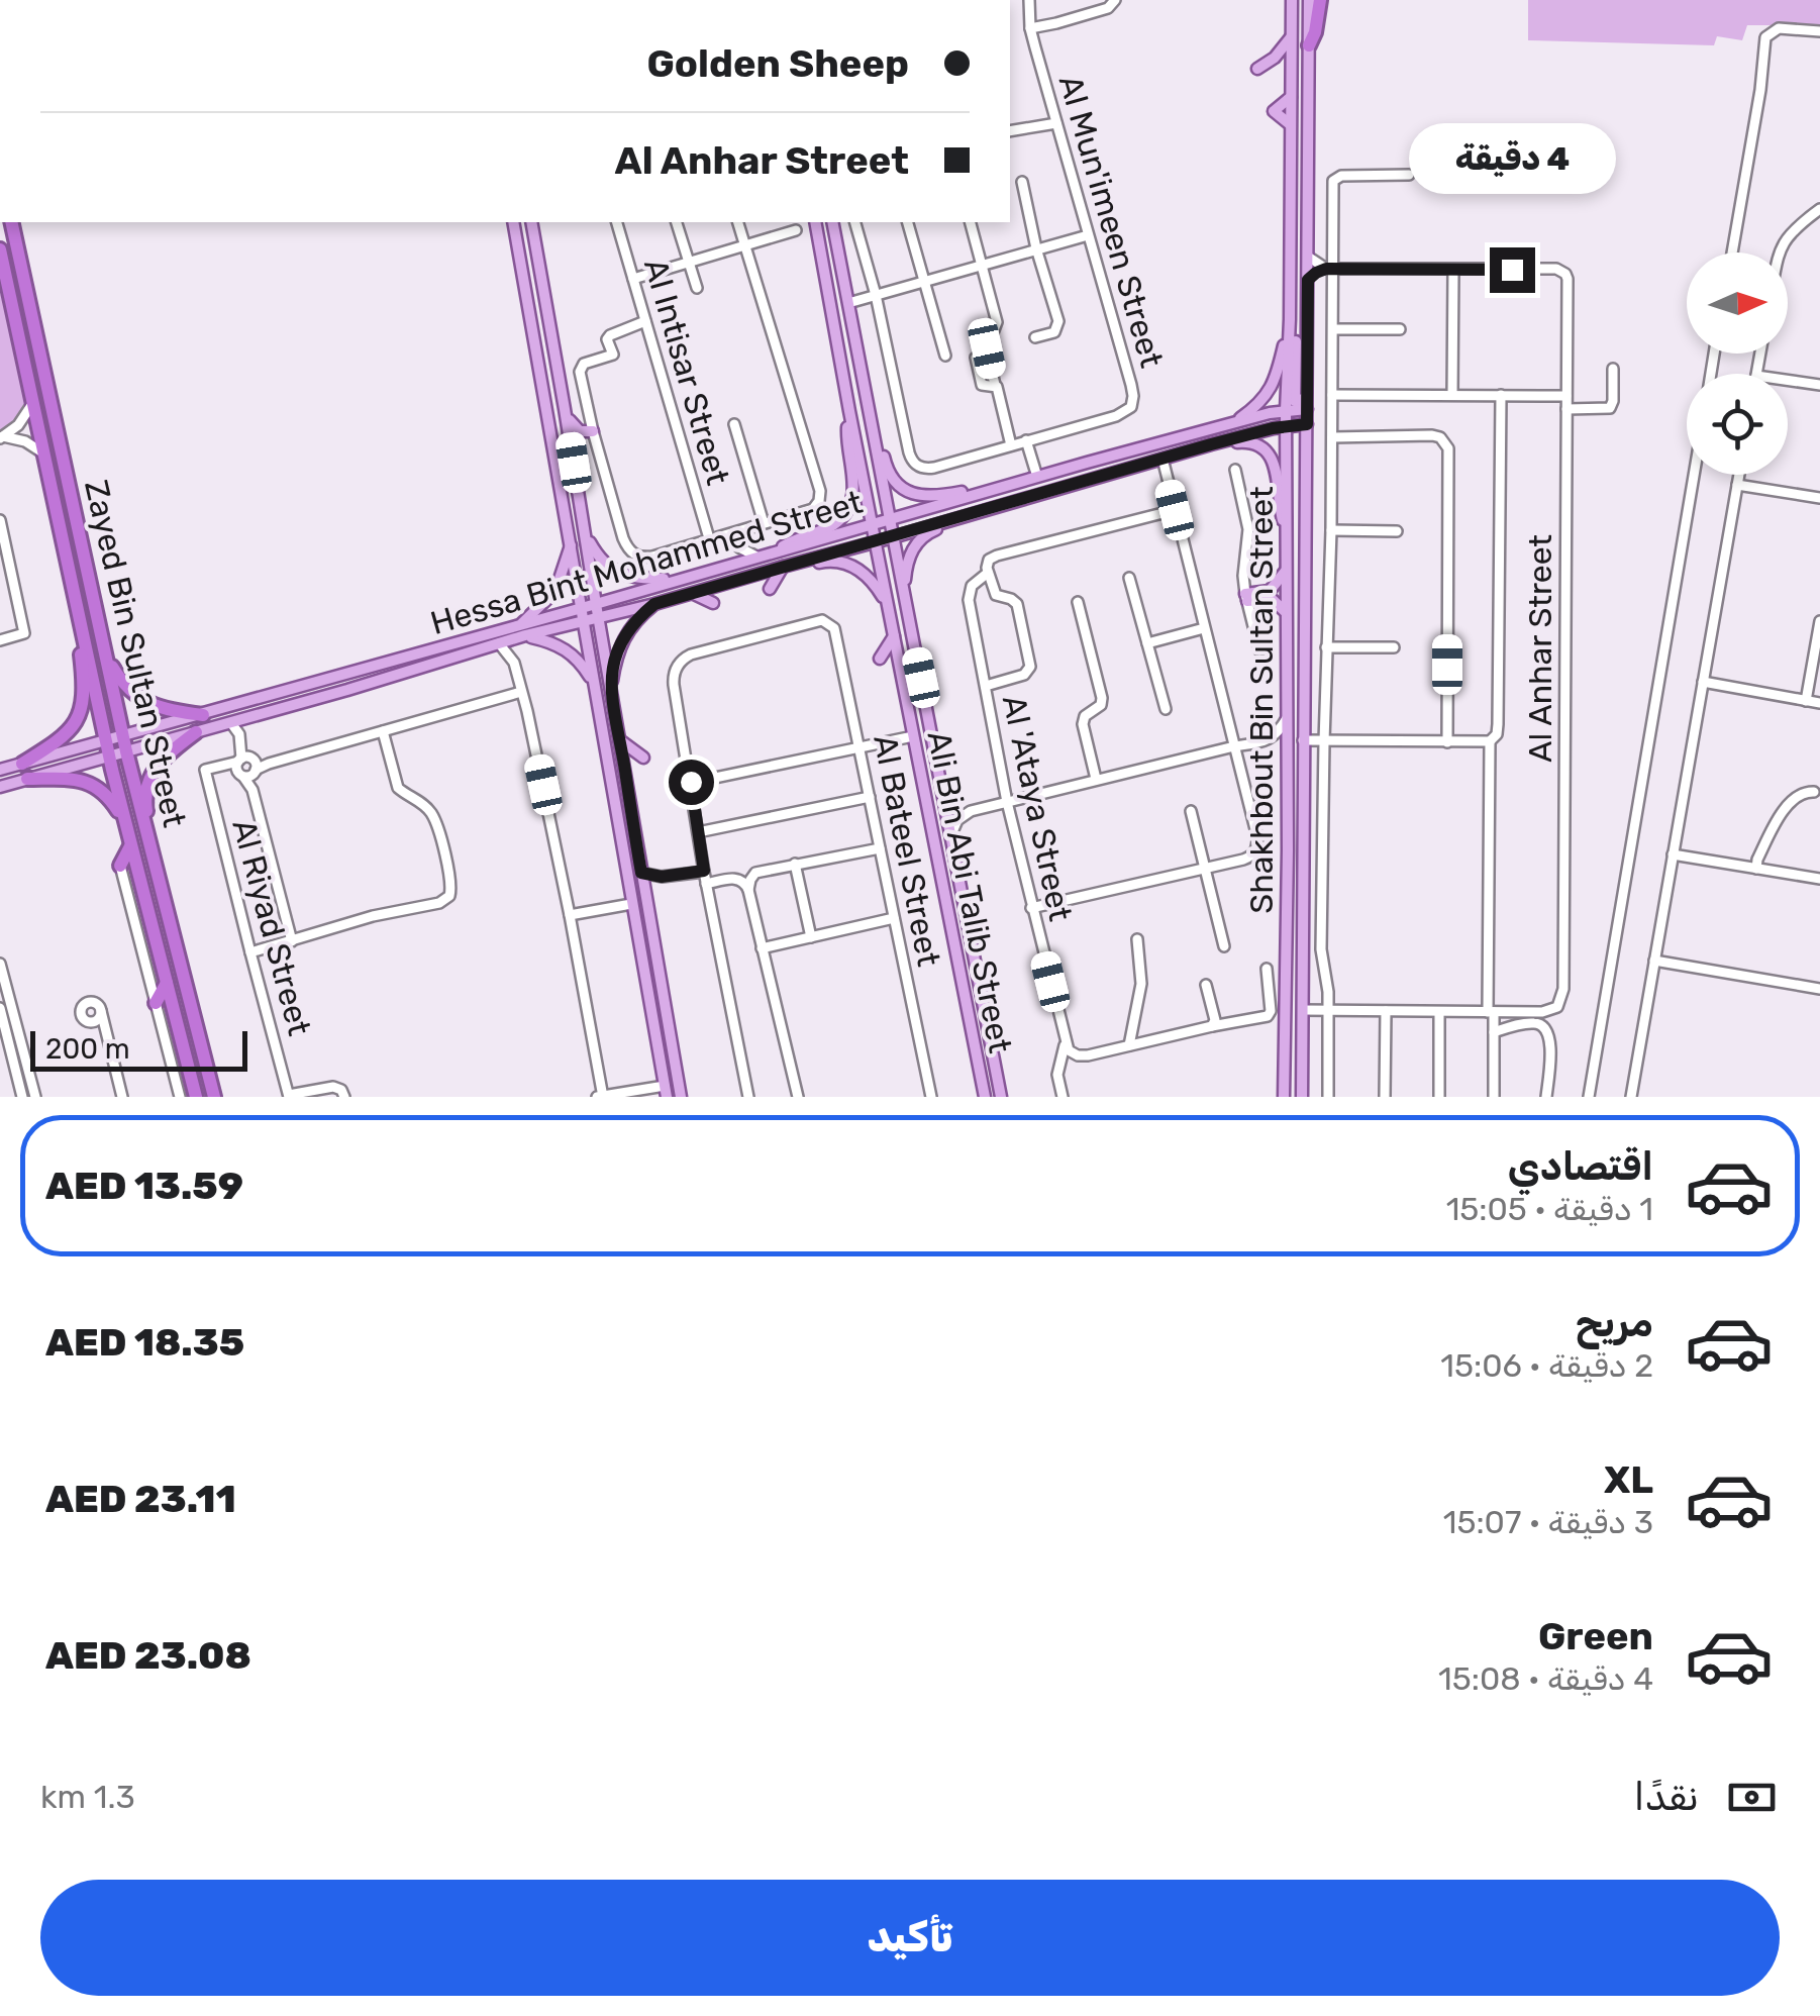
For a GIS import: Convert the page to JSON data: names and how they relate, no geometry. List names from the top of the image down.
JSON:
{
  "streets": {
    "highway": ["Zayed Bin Sultan Street"],
    "main road": ["Hessa Bint Mohammed Street", "Shakhbout Bin Sultan Street", "Ali Bin Abi Talib Street"],
    "street": [
      "Al Mun'imeen Street",
      "Al Intisar Street",
      "Al Anhar Street",
      "Al 'Ataya Street",
      "Al Bateel Street",
      "Al Riyad Street"
    ]
  },
  "crossings": [
    ["Hessa Bint Mohammed Street", "Zayed Bin Sultan Street"],
    ["Hessa Bint Mohammed Street", "Shakhbout Bin Sultan Street"],
    ["Hessa Bint Mohammed Street", "Ali Bin Abi Talib Street"],
    ["Al Anhar Street", "Shakhbout Bin Sultan Street"]
  ],
  "scale_bar": "200 m",
  "north": "right",
  "page": {
    "banner": ["Golden Sheep", "Al Anhar Street"],
    "bubble": "4 دقيقة",
    "scale": "200 m",
    "list": [
      {
        "name": "اقتصادي",
        "note": "1 دقيقة · 15:05",
        "value": "AED 13.59"
      },
      {
        "name": "مريح",
        "note": "2 دقيقة · 15:06",
        "value": "AED 18.35"
      },
      {
        "name": "XL",
        "note": "3 دقيقة · 15:07",
        "value": "AED 23.11"
      },
      {
        "name": "Green",
        "note": "4 دقيقة · 15:08",
        "value": "AED 23.08"
      }
    ],
    "pay": ["نقدًا", "1.3 km"],
    "buttons": "تأكيد"
  }
}
